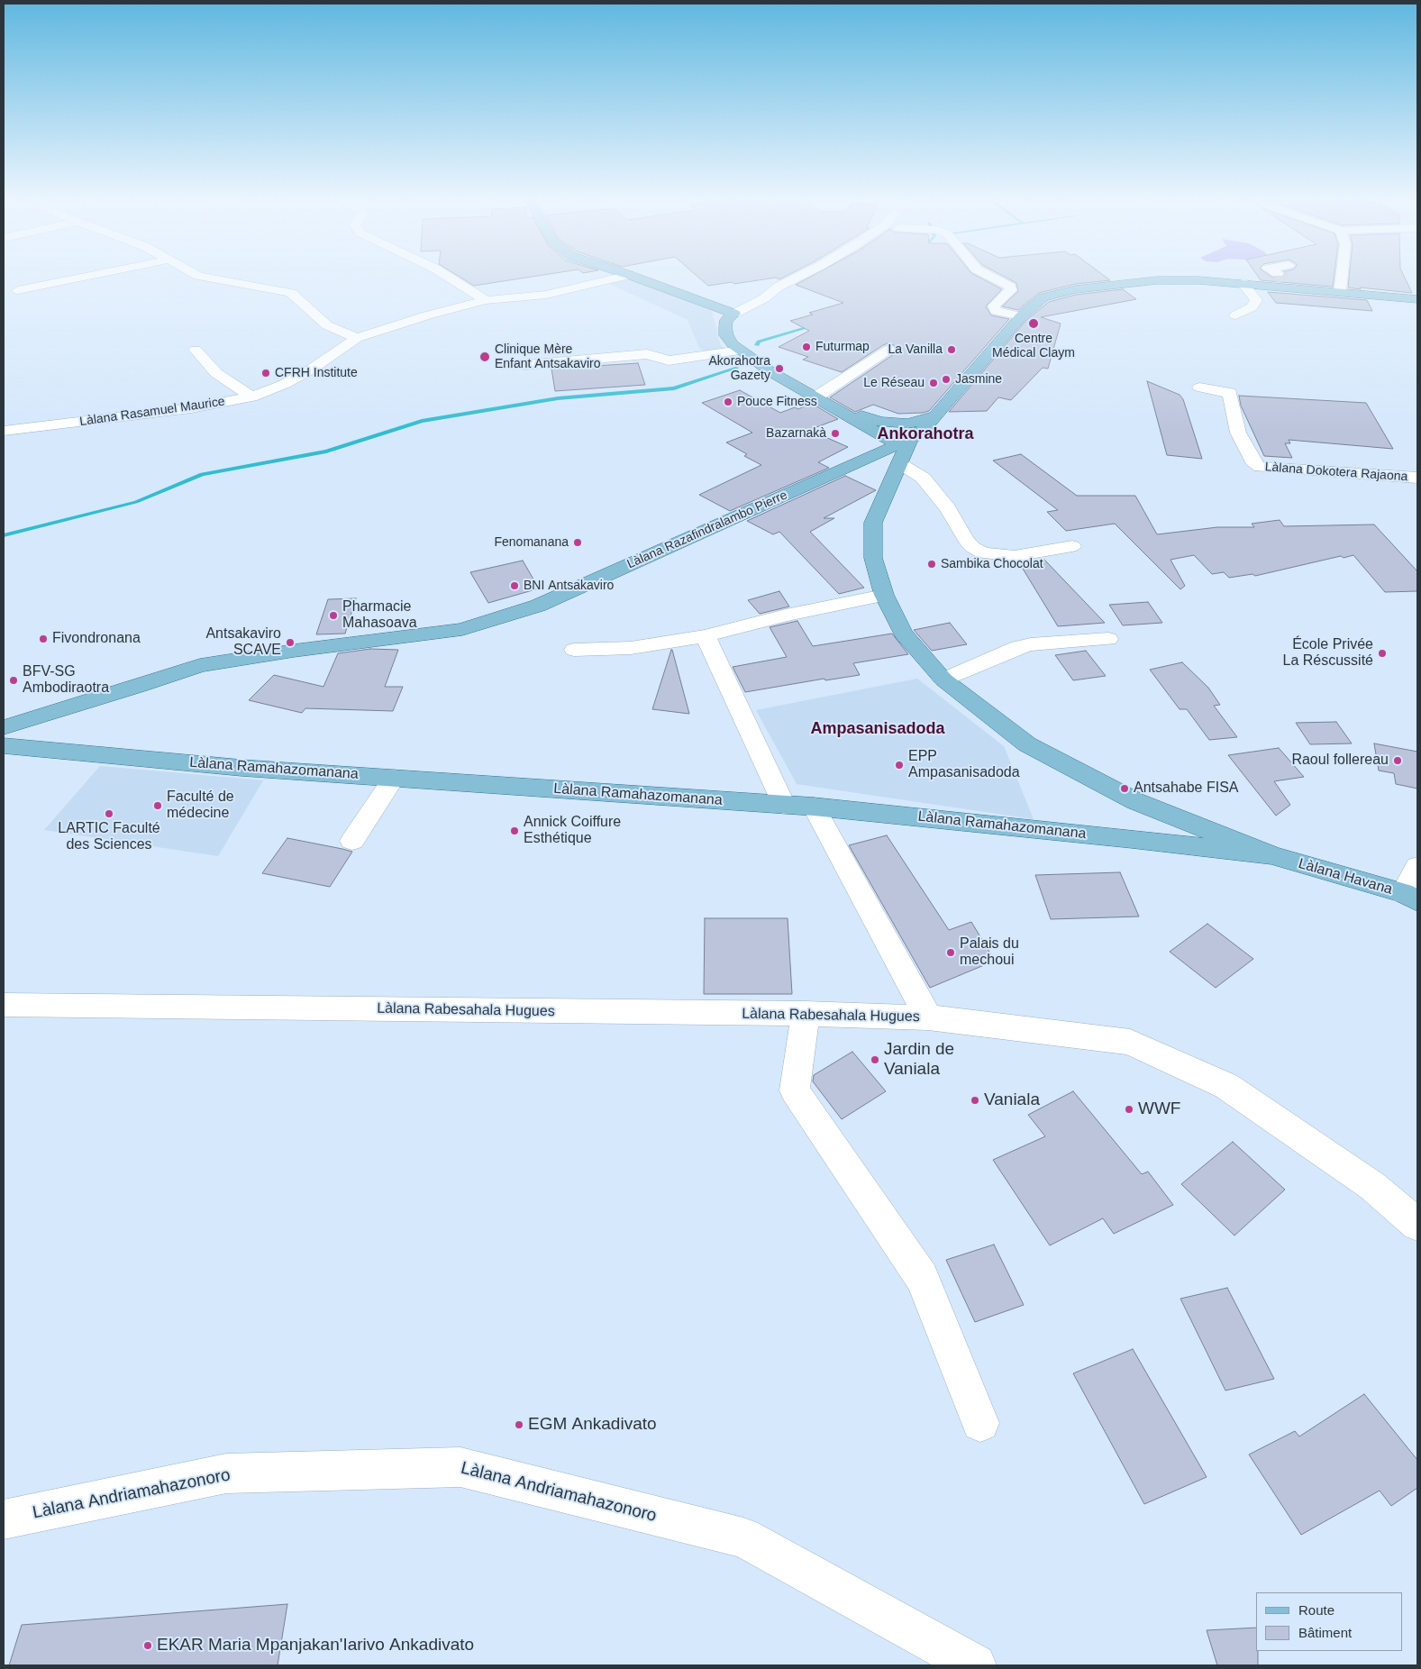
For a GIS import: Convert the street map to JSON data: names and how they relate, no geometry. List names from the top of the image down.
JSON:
{
  "streets": {
    "main road": ["Làlana Razafindralambo Pierre", "Làlana Ramahazomanana", "Làlana Havana"],
    "street": [
      "Làlana Rasamuel Maurice",
      "Làlana Dokotera Rajaona",
      "Làlana Rabesahala Hugues",
      "Làlana Andriamahazonoro"
    ]
  },
  "crossings": [
    ["Làlana Ramahazomanana", "Làlana Havana"]
  ],
  "districts": ["Ankorahotra", "Ampasanisadoda"],
  "places": [
    "Centre Médical Claym",
    "Futurmap",
    "La Vanilla",
    "Clinique Mère Enfant Antsakaviro",
    "Akorahotra Gazety",
    "CFRH Institute",
    "Jasmine",
    "Le Réseau",
    "Pouce Fitness",
    "Bazarnakà",
    "Fenomanana",
    "Sambika Chocolat",
    "BNI Antsakaviro",
    "Pharmacie Mahasoava",
    "Fivondronana",
    "Antsakaviro SCAVE",
    "École Privée La Réscussité",
    "BFV-SG Ambodiraotra",
    "Raoul follereau",
    "EPP Ampasanisadoda",
    "Antsahabe FISA",
    "Faculté de médecine",
    "LARTIC Faculté des Sciences",
    "Annick Coiffure Esthétique",
    "Palais du mechoui",
    "Jardin de Vaniala",
    "Vaniala",
    "WWF",
    "EGM Ankadivato",
    "EKAR Maria Mpanjakan'Iarivo Ankadivato"
  ],
  "legend": ["Route", "Bâtiment"]
}
